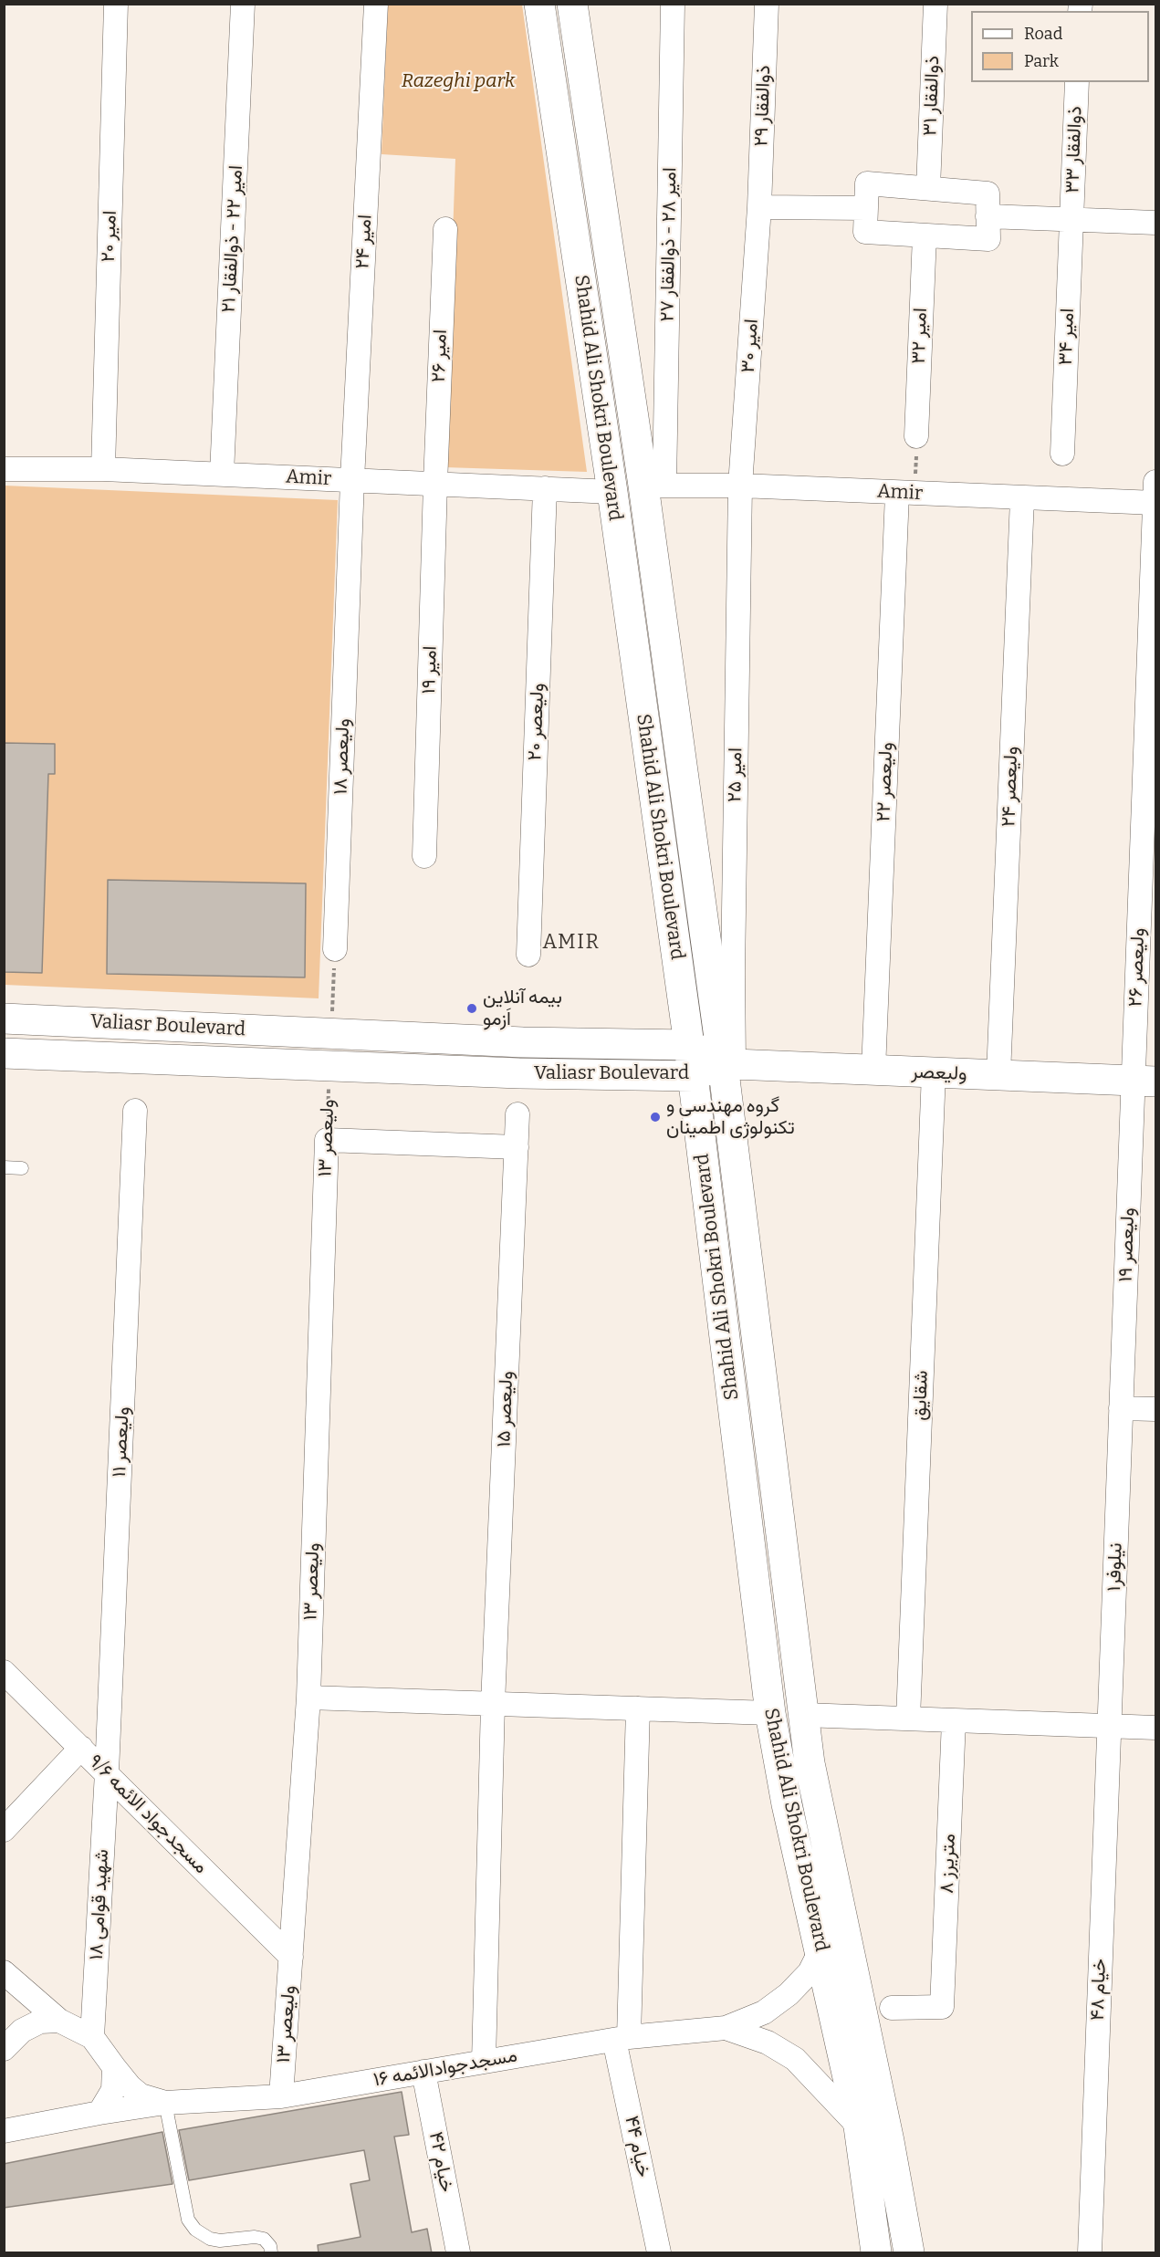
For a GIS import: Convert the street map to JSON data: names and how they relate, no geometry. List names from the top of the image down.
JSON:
{
  "streets": {
    "main road": ["Shahid Ali Shokri Boulevard", "Valiasr Boulevard", "ولیعصر"],
    "street": [
      "ذوالفقار ۳۱",
      "ذوالفقار ۲۹",
      "ذوالفقار ۳۳",
      "امیر ۲۰",
      "امیر ۲۲ - ذوالفقار ۲۱",
      "امیر ۲۴",
      "امیر ۲۸ - ذوالفقار ۲۷",
      "امیر ۳۲",
      "امیر ۳۴",
      "امیر ۳۰",
      "امیر ۲۶",
      "Amir",
      "امیر ۱۹",
      "ولیعصر ۲۰",
      "ولیعصر ۱۸",
      "امیر ۲۵",
      "ولیعصر ۲۲",
      "ولیعصر ۲۴",
      "ولیعصر ۲۶",
      "ولیعصر ۱۳",
      "ولیعصر ۱۹",
      "شقایق",
      "ولیعصر ۱۵",
      "ولیعصر ۱۱",
      "نیلوفر۱",
      "مسجدجواد الائمه ۹/۶",
      "۸ متریرز",
      "شهید قوامی ۱۸",
      "خیام ۴۸",
      "مسجدجوادالائمه ۱۶",
      "خیام ۴۴",
      "خیام ۴۲"
    ]
  },
  "crossings": [
    ["ذوالفقار ۲۹", "امیر ۳۰"],
    ["ذوالفقار ۳۳", "امیر ۳۴"],
    ["امیر ۲۰", "Amir"],
    ["امیر ۲۲ - ذوالفقار ۲۱", "Amir"],
    ["امیر ۲۴", "Amir"],
    ["امیر ۲۴", "ولیعصر ۱۸"],
    ["امیر ۲۸ - ذوالفقار ۲۷", "Shahid Ali Shokri Boulevard"],
    ["امیر ۲۸ - ذوالفقار ۲۷", "Amir"],
    ["امیر ۳۰", "Amir"],
    ["امیر ۳۰", "امیر ۲۵"],
    ["امیر ۲۶", "Amir"],
    ["امیر ۲۶", "امیر ۱۹"],
    ["Shahid Ali Shokri Boulevard", "Amir"],
    ["Shahid Ali Shokri Boulevard", "امیر ۲۵"],
    ["Shahid Ali Shokri Boulevard", "Valiasr Boulevard"],
    ["Shahid Ali Shokri Boulevard", "ولیعصر"],
    ["Amir", "امیر ۱۹"],
    ["Amir", "ولیعصر ۲۰"],
    ["Amir", "ولیعصر ۱۸"],
    ["Amir", "امیر ۲۵"],
    ["Amir", "ولیعصر ۲۲"],
    ["Amir", "ولیعصر ۲۴"],
    ["Amir", "ولیعصر ۲۶"],
    ["امیر ۲۵", "Valiasr Boulevard"],
    ["امیر ۲۵", "ولیعصر"],
    ["ولیعصر ۲۲", "ولیعصر"],
    ["ولیعصر ۲۴", "ولیعصر"],
    ["ولیعصر ۲۶", "ولیعصر"],
    ["ولیعصر ۲۶", "ولیعصر ۱۹"],
    ["Valiasr Boulevard", "ولیعصر"],
    ["Valiasr Boulevard", "ولیعصر ۱۳"],
    ["ولیعصر", "ولیعصر ۱۹"],
    ["ولیعصر", "شقایق"],
    ["ولیعصر ۱۳", "مسجدجواد الائمه ۹/۶"],
    ["ولیعصر ۱۳", "مسجدجوادالائمه ۱۶"],
    ["ولیعصر ۱۹", "نیلوفر۱"],
    ["ولیعصر ۱۵", "مسجدجوادالائمه ۱۶"],
    ["ولیعصر ۱۱", "مسجدجواد الائمه ۹/۶"],
    ["ولیعصر ۱۱", "شهید قوامی ۱۸"],
    ["نیلوفر۱", "خیام ۴۸"],
    ["مسجدجواد الائمه ۹/۶", "شهید قوامی ۱۸"],
    ["مسجدجوادالائمه ۱۶", "خیام ۴۴"],
    ["مسجدجوادالائمه ۱۶", "خیام ۴۲"]
  ],
  "districts": ["AMIR"],
  "parks": ["Razeghi park"],
  "places": ["بیمه آنلاین اَزمو", "گروه مهندسی و تکنولوژی اطمینان"],
  "legend": ["Road", "Park"]
}
